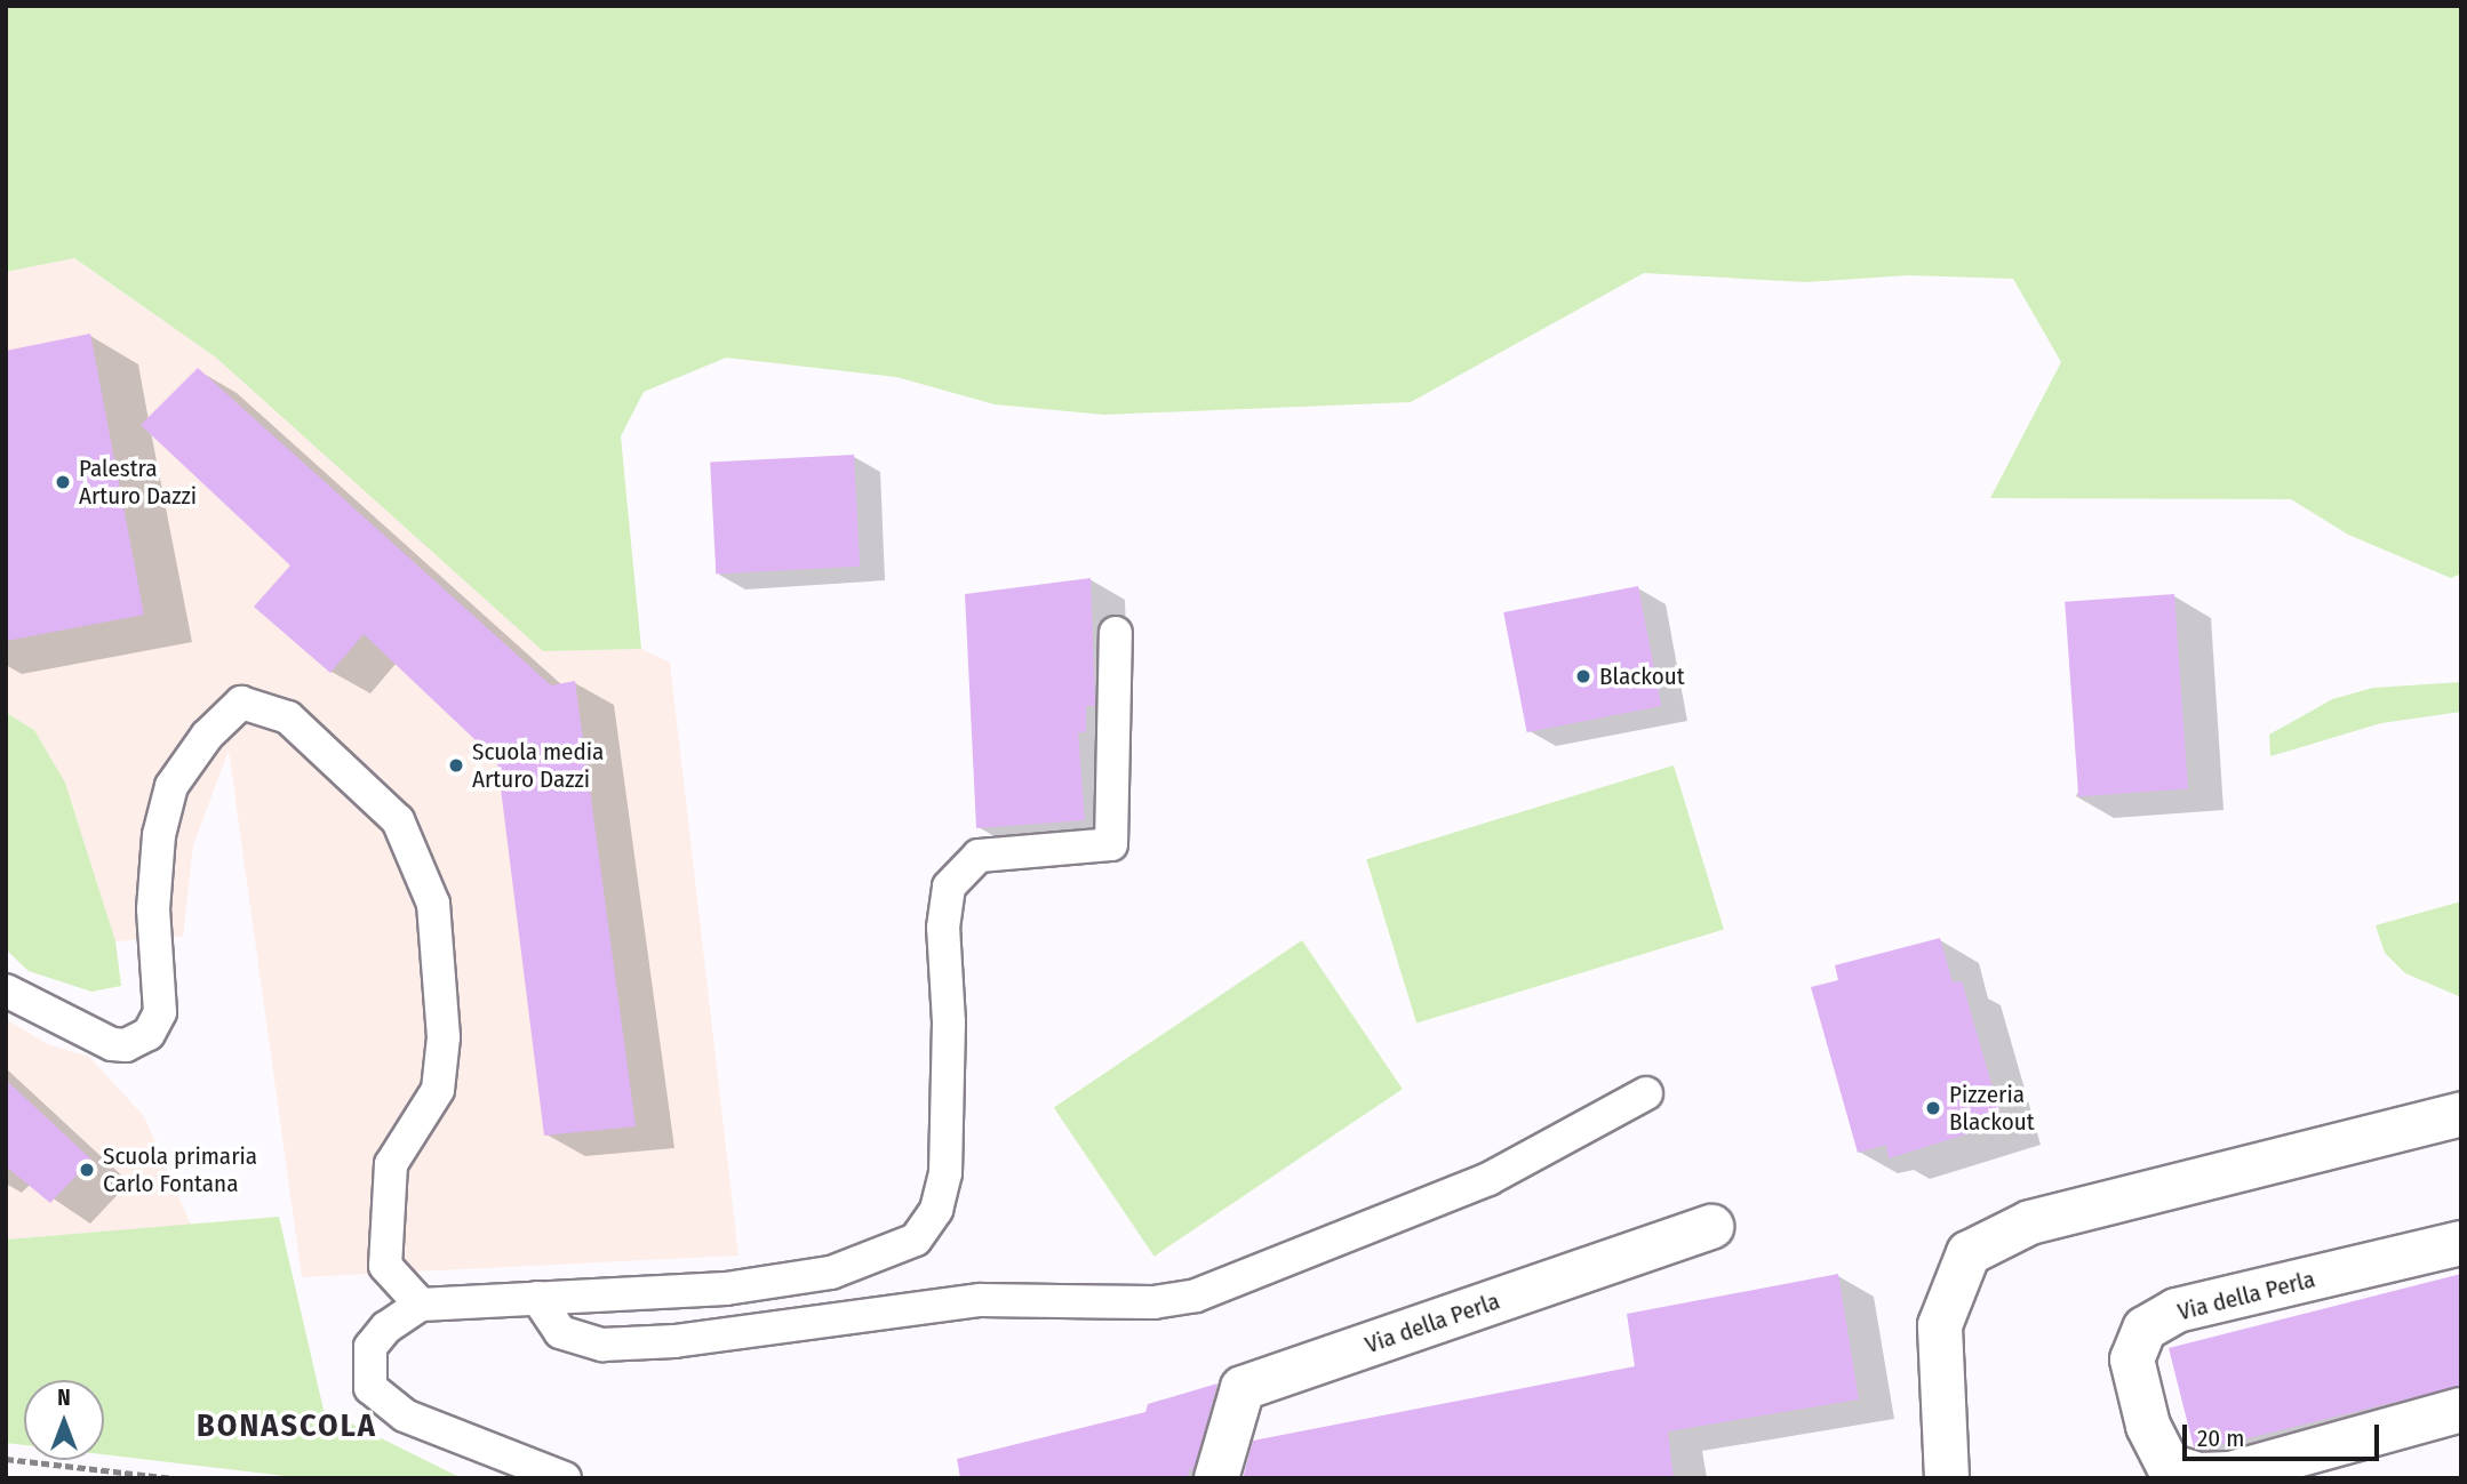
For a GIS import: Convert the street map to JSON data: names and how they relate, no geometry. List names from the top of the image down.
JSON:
{
  "streets": {
    "street": ["Via della Perla"]
  },
  "districts": ["BONASCOLA"],
  "places": [
    "Palestra Arturo Dazzi",
    "Blackout",
    "Scuola media Arturo Dazzi",
    "Pizzeria Blackout",
    "Scuola primaria Carlo Fontana"
  ],
  "scale_bar": "20 m",
  "north": "top"
}
